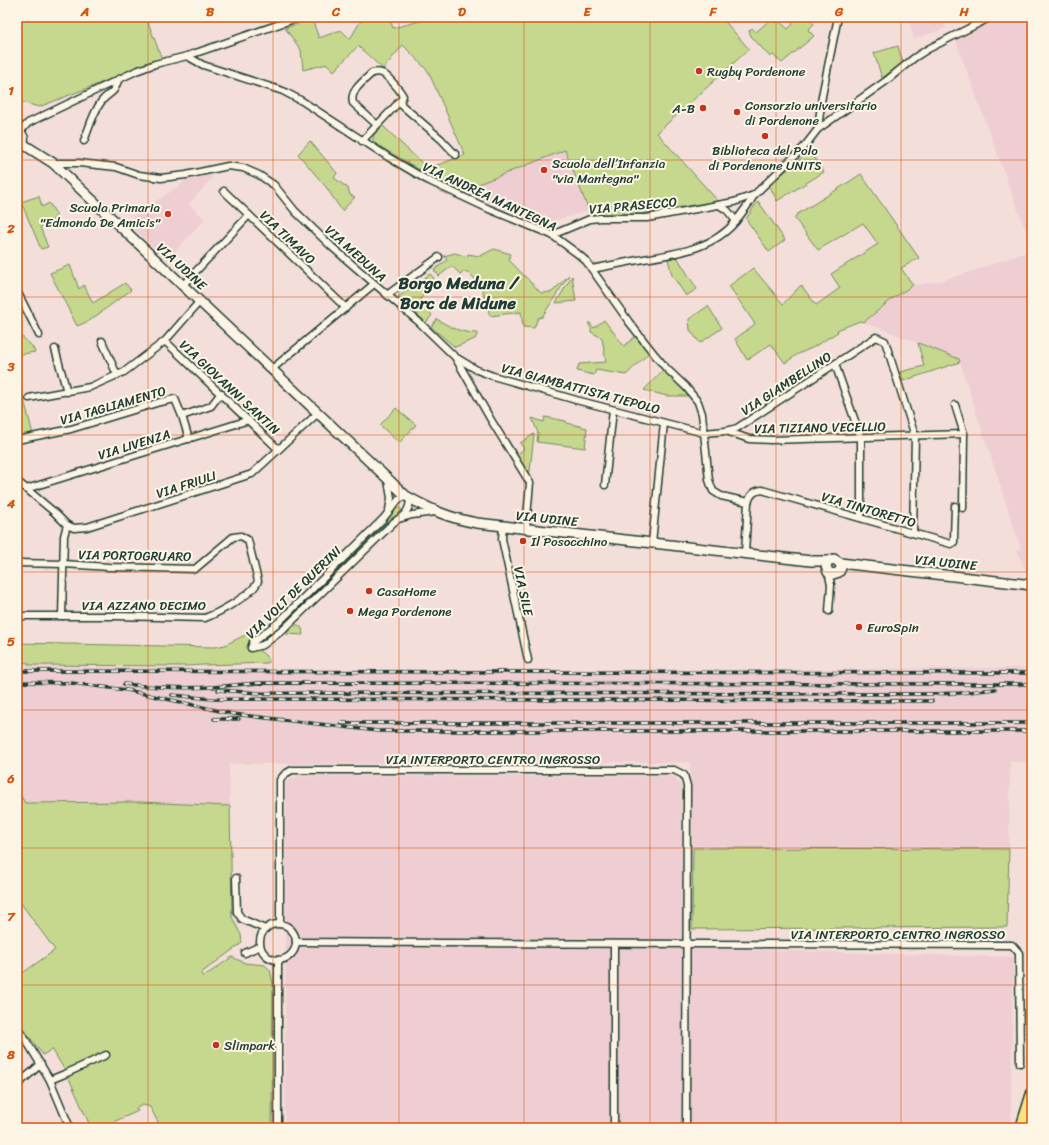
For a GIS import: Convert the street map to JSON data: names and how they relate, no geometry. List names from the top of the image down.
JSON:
{
  "streets": {
    "main road": ["VIA UDINE"],
    "street": [
      "VIA ANDREA MANTEGNA",
      "VIA PRASECCO",
      "VIA TIMAVO",
      "VIA MEDUNA",
      "VIA GIAMBELLINO",
      "VIA GIOVANNI SANTIN",
      "VIA GIAMBATTISTA TIEPOLO",
      "VIA TAGLIAMENTO",
      "VIA TIZIANO VECELLIO",
      "VIA LIVENZA",
      "VIA FRIULI",
      "VIA TINTORETTO",
      "VIA PORTOGRUARO",
      "VIA SILE",
      "VIA VOLT DE QUERINI",
      "VIA AZZANO DECIMO",
      "VIA INTERPORTO CENTRO INGROSSO"
    ]
  },
  "crossings": [
    ["VIA ANDREA MANTEGNA", "VIA PRASECCO"],
    ["VIA ANDREA MANTEGNA", "VIA GIAMBELLINO"],
    ["VIA ANDREA MANTEGNA", "VIA GIAMBATTISTA TIEPOLO"],
    ["VIA ANDREA MANTEGNA", "VIA TINTORETTO"],
    ["VIA TIMAVO", "VIA UDINE"],
    ["VIA MEDUNA", "VIA UDINE"],
    ["VIA MEDUNA", "VIA GIAMBATTISTA TIEPOLO"],
    ["VIA UDINE", "VIA FRIULI"],
    ["VIA UDINE", "VIA SILE"],
    ["VIA UDINE", "VIA VOLT DE QUERINI"],
    ["VIA GIAMBELLINO", "VIA GIAMBATTISTA TIEPOLO"],
    ["VIA GIAMBELLINO", "VIA TIZIANO VECELLIO"],
    ["VIA GIOVANNI SANTIN", "VIA LIVENZA"],
    ["VIA GIOVANNI SANTIN", "VIA FRIULI"],
    ["VIA FRIULI", "VIA PORTOGRUARO"],
    ["VIA PORTOGRUARO", "VIA AZZANO DECIMO"]
  ],
  "districts": ["Borgo Meduna / Borc de Midune"],
  "places": [
    "Rugby Pordenone",
    "A-B",
    "Consorzio universitario di Pordenone",
    "Biblioteca del Polo di Pordenone UNITS",
    "Scuola dell’Infanzia \"via Mantegna\"",
    "Scuola Primaria \"Edmondo De Amicis\"",
    "Il Posocchino",
    "CasaHome",
    "Mega Pordenone",
    "EuroSpin",
    "Slimpark"
  ],
  "grid": {
    "columns": [
      "A",
      "B",
      "C",
      "D",
      "E",
      "F",
      "G",
      "H"
    ],
    "rows": [
      "1",
      "2",
      "3",
      "4",
      "5",
      "6",
      "7",
      "8"
    ]
  }
}
